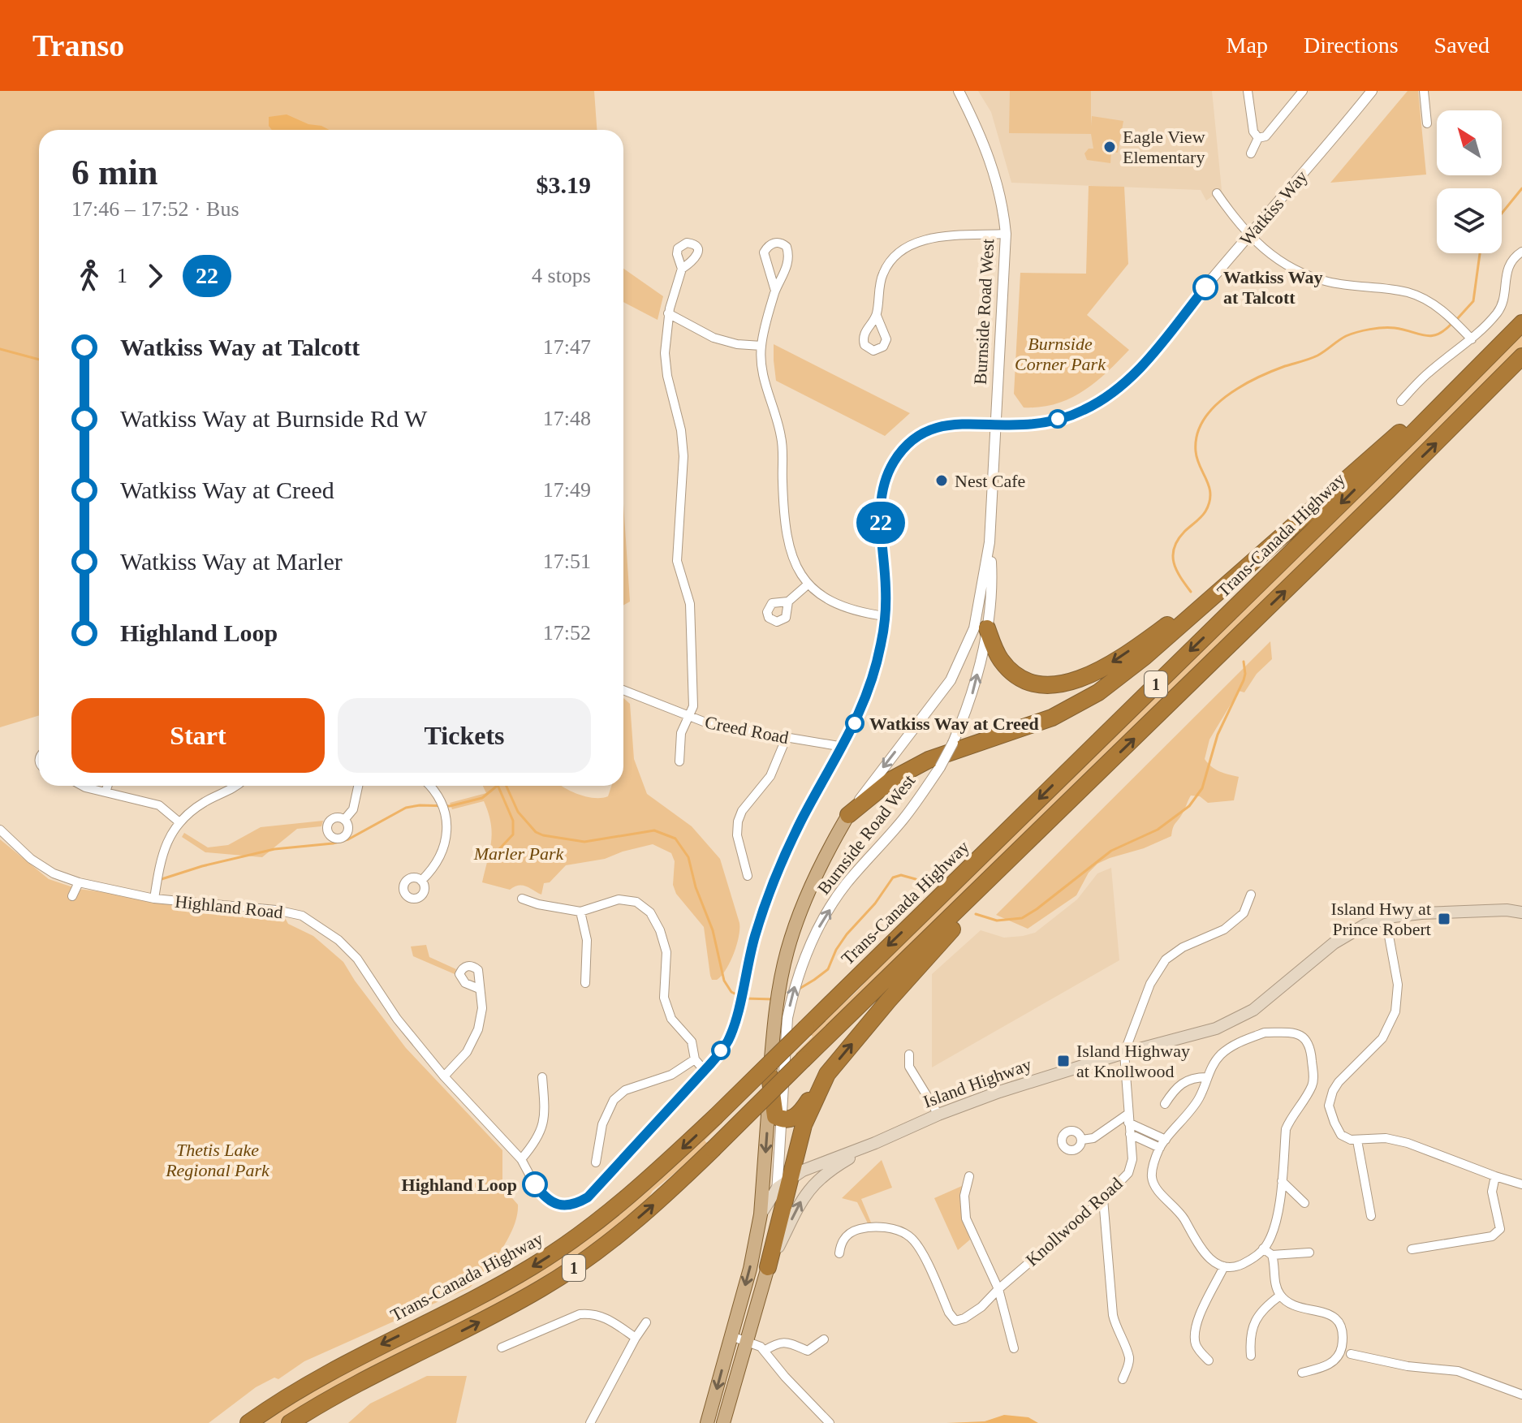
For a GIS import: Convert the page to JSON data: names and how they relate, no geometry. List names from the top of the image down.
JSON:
{
  "streets": {
    "highway": ["Trans-Canada Highway", "1"],
    "main road": ["Burnside Road West", "Island Highway"],
    "street": [
      "Watkiss Way",
      "Creed Road",
      "Highland Road",
      "Knollwood Road"
    ]
  },
  "crossings": [
    ["Watkiss Way", "Burnside Road West"],
    ["Watkiss Way", "Creed Road"],
    ["Watkiss Way", "Highland Road"],
    ["Burnside Road West", "Island Highway"],
    ["Island Highway", "Knollwood Road"]
  ],
  "parks": ["Burnside Corner Park", "Marler Park", "Thetis Lake Regional Park"],
  "places": {
    "other": [
      "Eagle View Elementary",
      "Watkiss Way at Talcott",
      "Nest Cafe",
      "Watkiss Way at Creed",
      "Highland Loop"
    ],
    "transit": ["Island Hwy at Prince Robert", "Island Highway at Knollwood"]
  },
  "lines": ["bus line 22"],
  "north": "top left",
  "page": {
    "header": "Transo",
    "nav": ["Map", "Directions", "Saved"],
    "on_map": "22",
    "heading": ["6 min", "17:46 – 17:52 · Bus", "$3.19"],
    "legs": ["1", "22", "4 stops"],
    "list": [
      {
        "name": "Watkiss Way at Talcott",
        "value": "17:47"
      },
      {
        "name": "Watkiss Way at Burnside Rd W",
        "value": "17:48"
      },
      {
        "name": "Watkiss Way at Creed",
        "value": "17:49"
      },
      {
        "name": "Watkiss Way at Marler",
        "value": "17:51"
      },
      {
        "name": "Highland Loop",
        "value": "17:52"
      }
    ],
    "buttons": ["Start", "Tickets"]
  }
}
